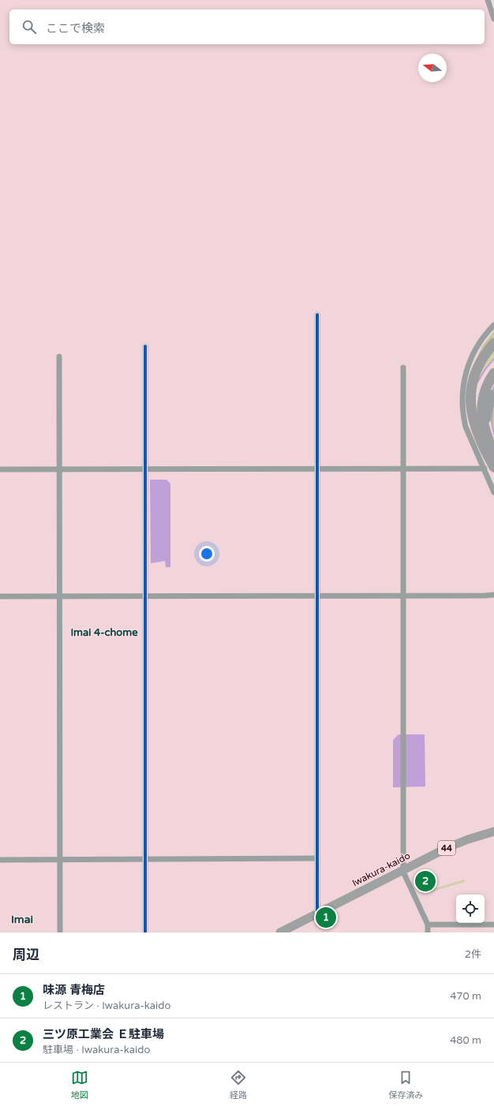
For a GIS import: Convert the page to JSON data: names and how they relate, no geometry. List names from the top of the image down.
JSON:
{
  "streets": {
    "main road": ["44", "Iwakura-kaido"]
  },
  "districts": ["Imai 4-chome", "Imai"],
  "north": "left",
  "page": {
    "search": "ここで検索",
    "pins": ["2", "1"],
    "heading": ["周辺", "2件"],
    "list": [
      {
        "mark": "1",
        "name": "味源 青梅店",
        "note": "レストラン · Iwakura-kaido",
        "value": "470 m"
      },
      {
        "mark": "2",
        "name": "三ツ原工業会 Ｅ駐車場",
        "note": "駐車場 · Iwakura-kaido",
        "value": "480 m"
      }
    ],
    "nav": ["地図", "経路", "保存済み"]
  }
}
